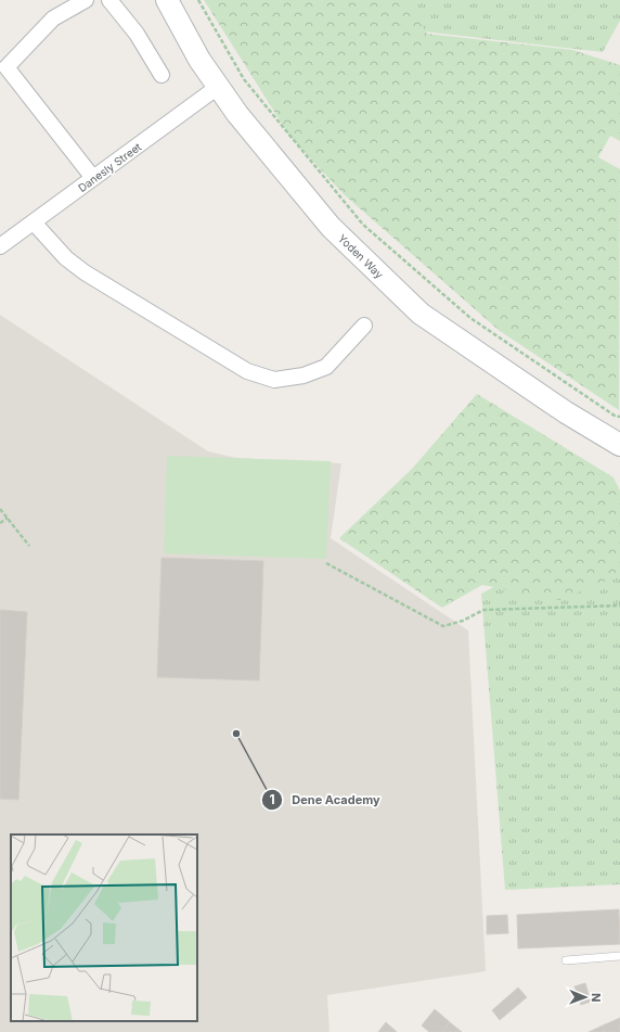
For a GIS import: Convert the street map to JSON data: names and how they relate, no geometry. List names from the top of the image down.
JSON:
{
  "streets": {
    "main road": ["Yoden Way"],
    "street": ["Danesly Street"]
  },
  "crossings": [
    ["Danesly Street", "Yoden Way"]
  ],
  "places": ["Dene Academy"],
  "north": "right"
}
